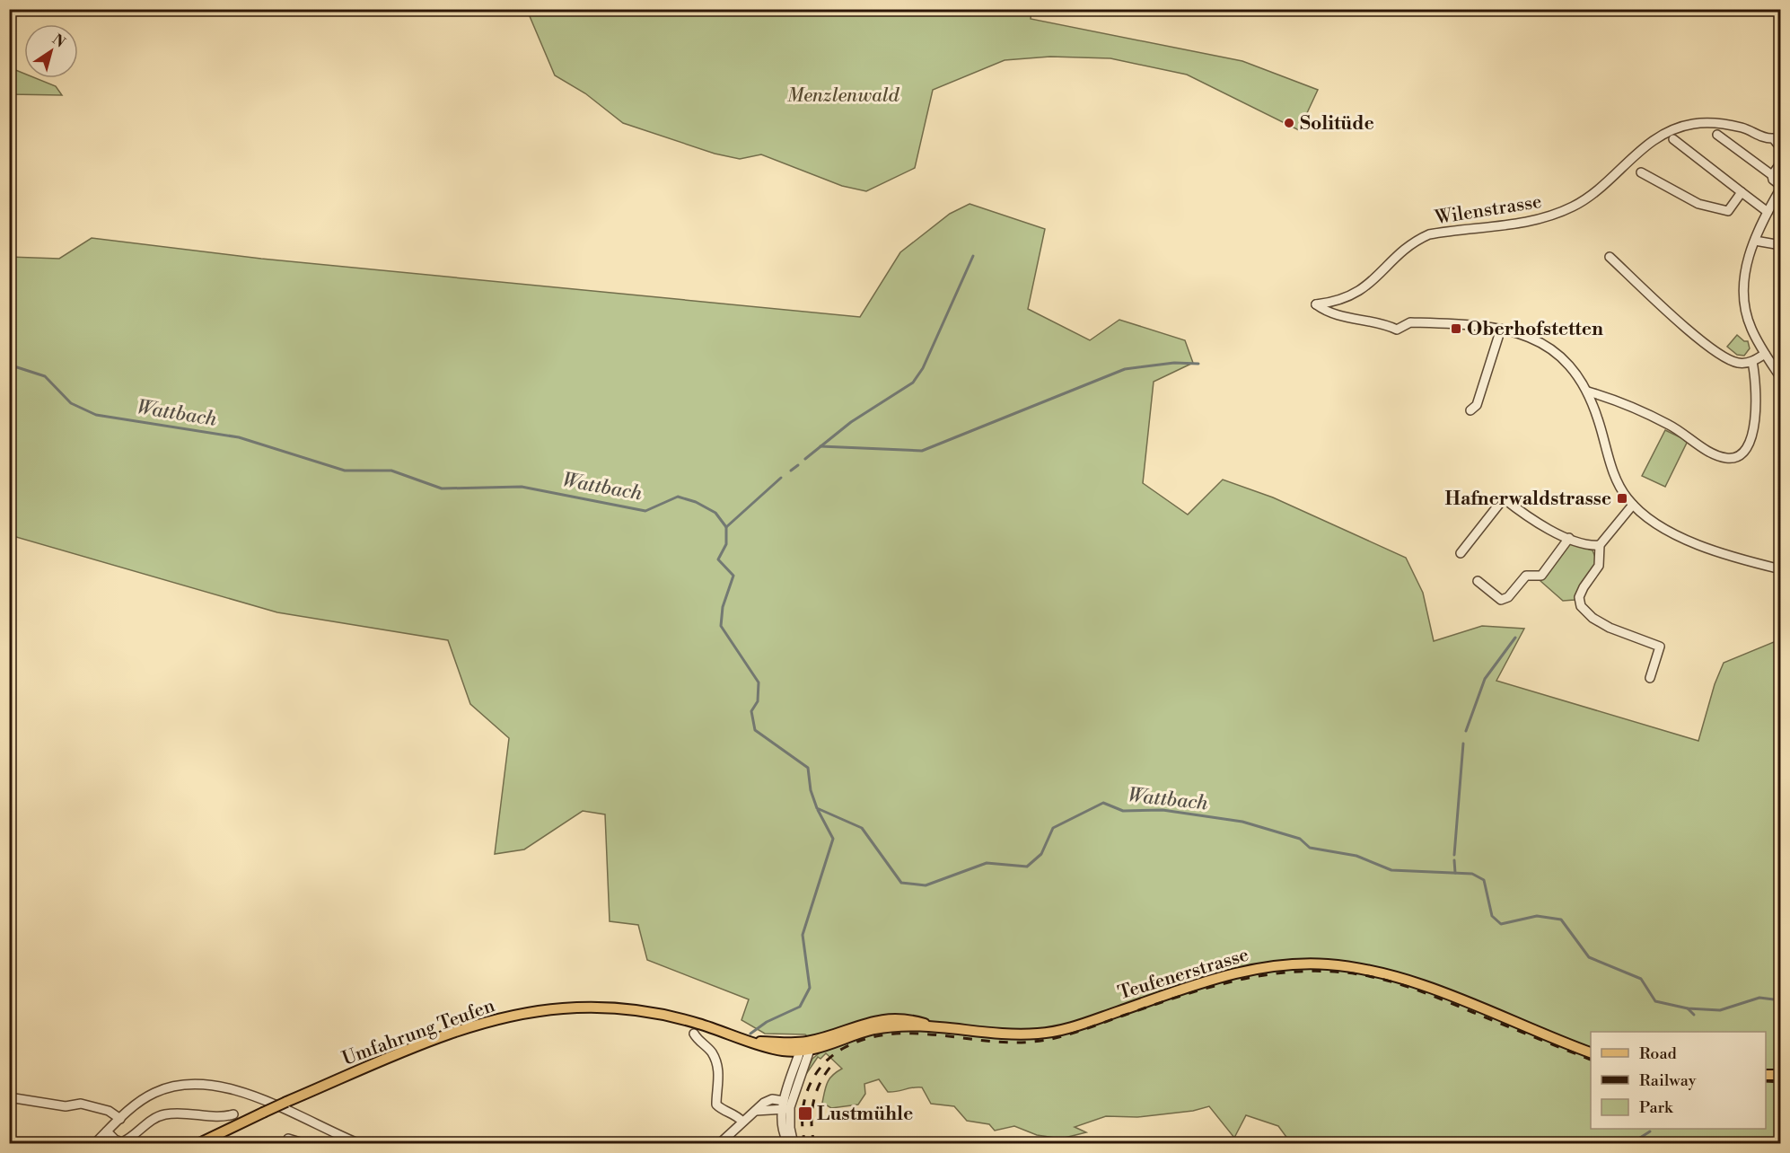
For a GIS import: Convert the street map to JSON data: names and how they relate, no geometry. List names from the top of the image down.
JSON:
{
  "streets": {
    "main road": ["Teufenerstrasse", "Umfahrung Teufen"],
    "street": ["Wilenstrasse"]
  },
  "crossings": [
    ["Teufenerstrasse", "Umfahrung Teufen"]
  ],
  "water": ["Wattbach"],
  "parks": ["Menzlenwald"],
  "places": {
    "other": ["Solitüde"],
    "transit": ["Oberhofstetten", "Hafnerwaldstrasse", "Lustmühle"]
  },
  "legend": ["Road", "Railway", "Park"],
  "north": "top right"
}
